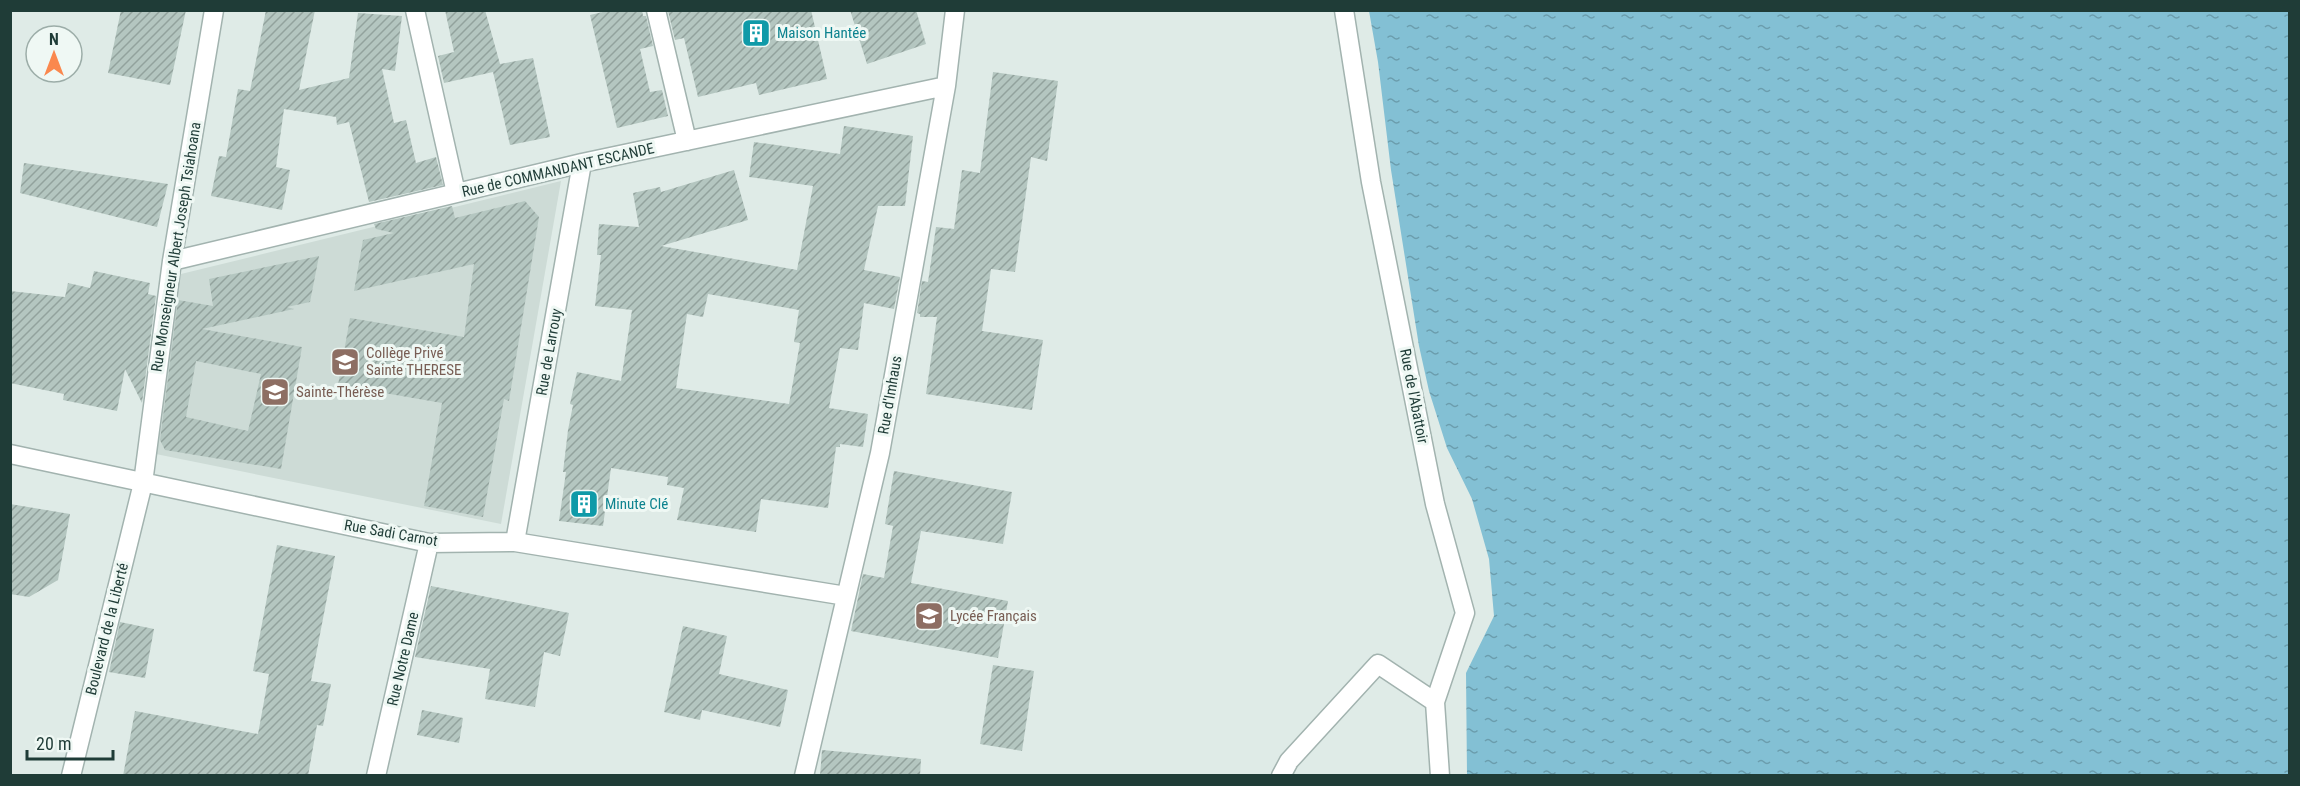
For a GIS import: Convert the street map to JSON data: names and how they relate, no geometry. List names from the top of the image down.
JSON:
{
  "streets": {
    "street": [
      "Rue de COMMANDANT ESCANDE",
      "Rue Monseigneur Albert Joseph Tsiahoana",
      "Rue de Larrouy",
      "Rue d'Imhaus",
      "Rue de l'Abattoir",
      "Rue Sadi Carnot",
      "Boulevard de la Liberté",
      "Rue Notre Dame"
    ]
  },
  "crossings": [
    ["Rue de COMMANDANT ESCANDE", "Rue Monseigneur Albert Joseph Tsiahoana"],
    ["Rue de COMMANDANT ESCANDE", "Rue de Larrouy"],
    ["Rue de COMMANDANT ESCANDE", "Rue d'Imhaus"],
    ["Rue Monseigneur Albert Joseph Tsiahoana", "Rue Sadi Carnot"],
    ["Rue Monseigneur Albert Joseph Tsiahoana", "Boulevard de la Liberté"],
    ["Rue de Larrouy", "Rue Sadi Carnot"],
    ["Rue d'Imhaus", "Rue Sadi Carnot"],
    ["Rue Sadi Carnot", "Boulevard de la Liberté"],
    ["Rue Sadi Carnot", "Rue Notre Dame"]
  ],
  "places": {
    "building": ["Maison Hantée", "Minute Clé"],
    "school or university": ["Collège Privé Sainte THERESE", "Sainte-Thérèse", "Lycée Français"]
  },
  "scale_bar": "20 m",
  "north": "top"
}
